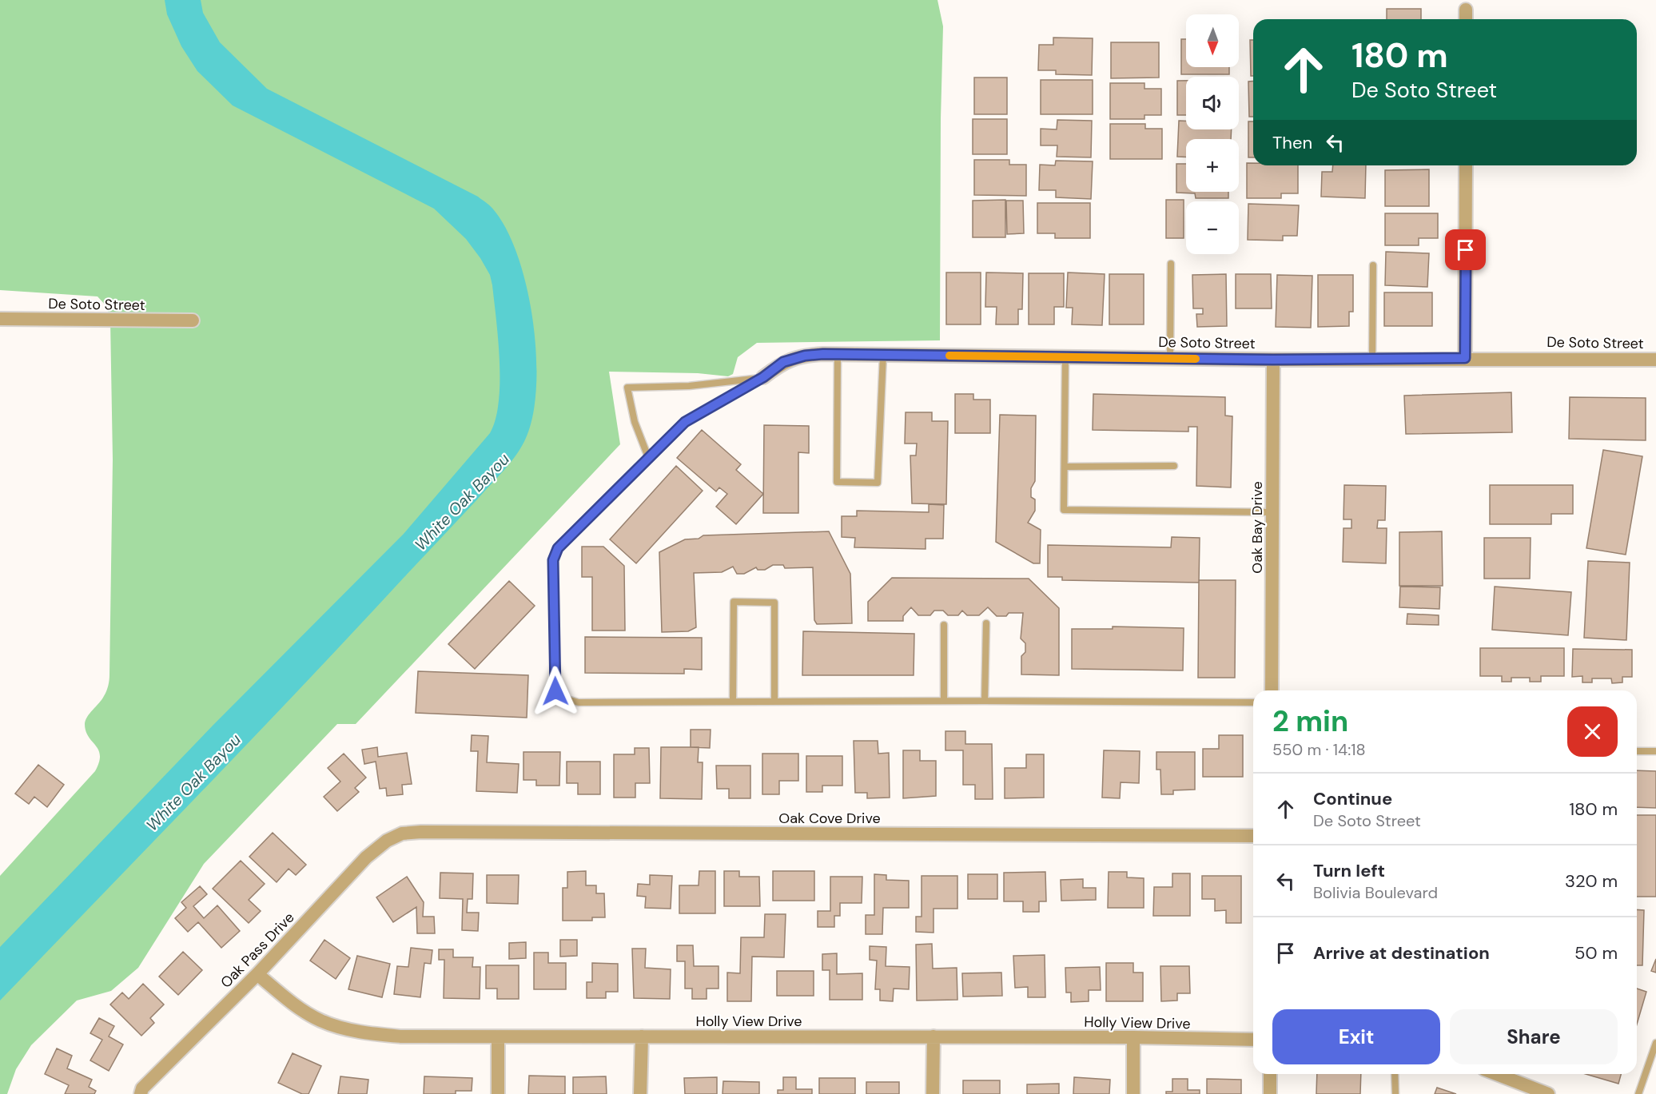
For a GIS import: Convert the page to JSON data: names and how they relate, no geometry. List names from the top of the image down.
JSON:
{
  "streets": {
    "street": [
      "De Soto Street",
      "Oak Bay Drive",
      "Oak Cove Drive",
      "Oak Pass Drive",
      "Holly View Drive"
    ]
  },
  "crossings": [
    ["De Soto Street", "Oak Bay Drive"],
    ["Oak Cove Drive", "Oak Pass Drive"],
    ["Oak Pass Drive", "Holly View Drive"]
  ],
  "water": ["White Oak Bayou"],
  "north": "bottom",
  "page": {
    "map_buttons": ["+", "−"],
    "turn": ["180 m", "De Soto Street"],
    "then": "Then",
    "heading": ["2 min", "550 m · 14:18"],
    "list": [
      {
        "name": "Continue",
        "note": "De Soto Street",
        "value": "180 m"
      },
      {
        "name": "Turn left",
        "note": "Bolivia Boulevard",
        "value": "320 m"
      },
      {
        "name": "Arrive at destination",
        "value": "50 m"
      }
    ],
    "buttons": ["Exit", "Share"]
  }
}
